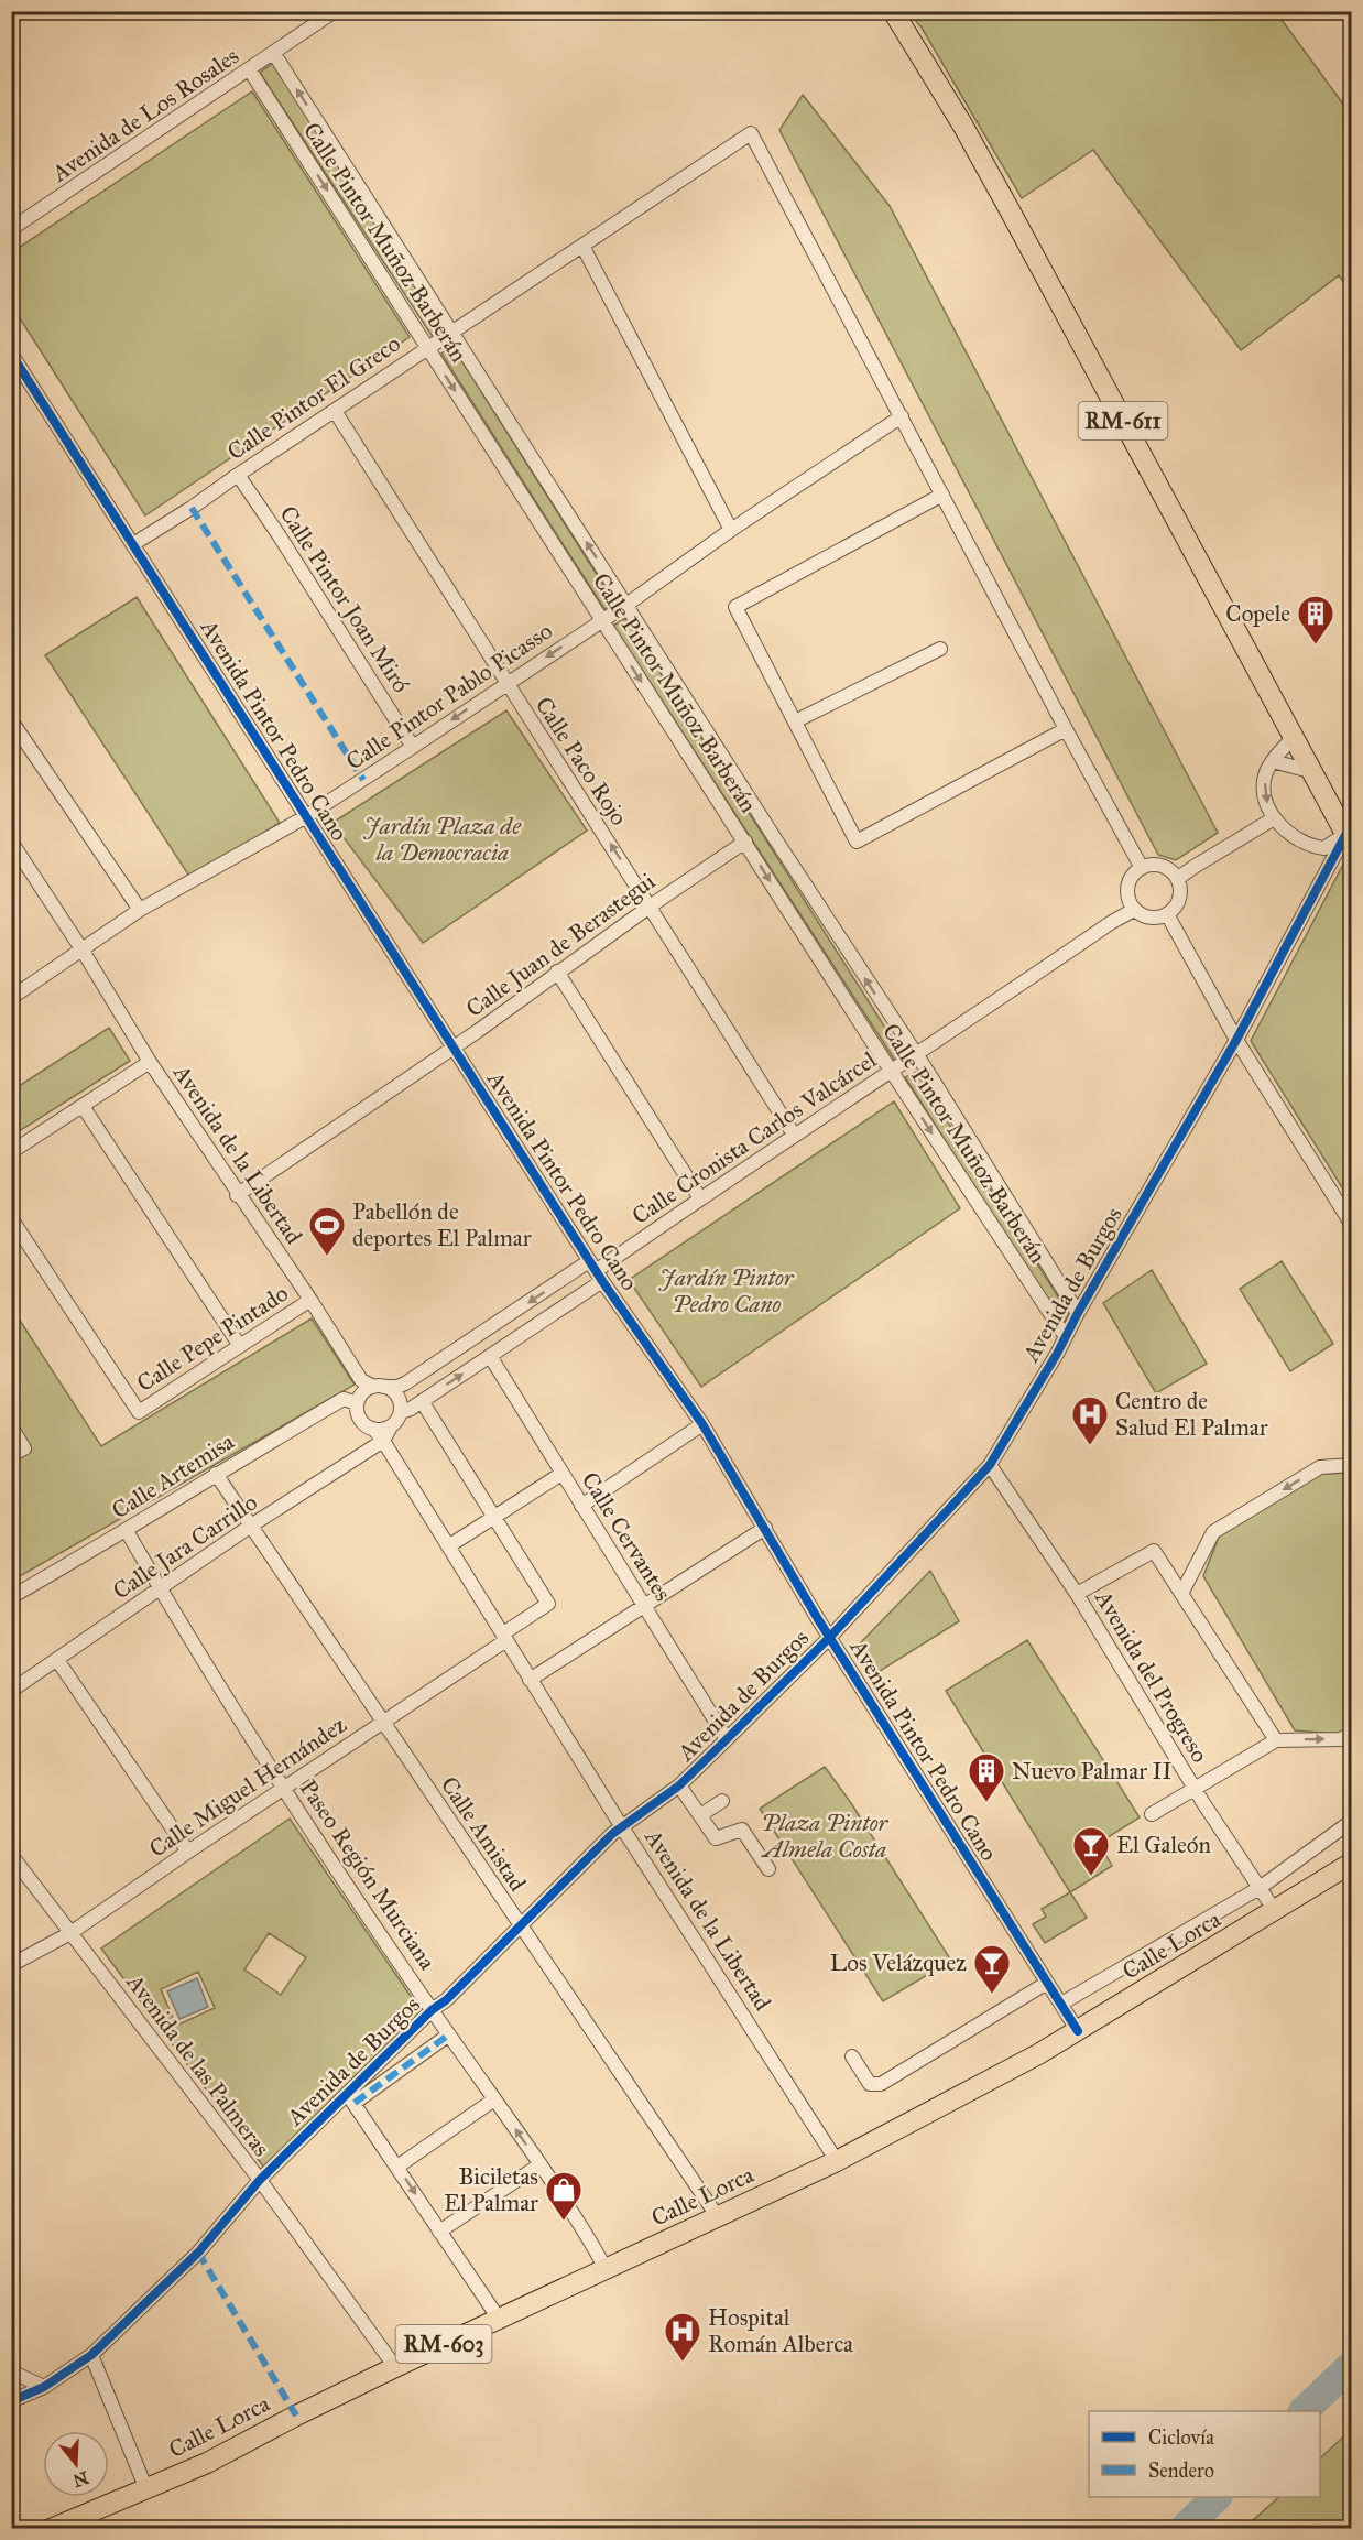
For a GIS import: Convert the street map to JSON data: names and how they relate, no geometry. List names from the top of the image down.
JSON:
{
  "streets": {
    "main road": ["RM-611", "Calle Lorca", "RM-603"],
    "street": [
      "Avenida de Los Rosales",
      "Calle Pintor Muñoz Barberán",
      "Calle Pintor El Greco",
      "Calle Pintor Joan Miró",
      "Calle Pintor Pablo Picasso",
      "Avenida Pintor Pedro Cano",
      "Calle Paco Rojo",
      "Calle Juan de Berastegui",
      "Calle Cronista Carlos Valcárcel",
      "Avenida de la Libertad",
      "Avenida de Burgos",
      "Calle Pepe Pintado",
      "Calle Artemisa",
      "Calle Cervantes",
      "Calle Jara Carrillo",
      "Avenida del Progreso",
      "Calle Miguel Hernández",
      "Calle Amistad",
      "Paseo Región Murciana",
      "Avenida de las Palmeras"
    ]
  },
  "crossings": [
    ["Avenida de Los Rosales", "Calle Pintor Muñoz Barberán"],
    ["Calle Pintor Muñoz Barberán", "Calle Pintor El Greco"],
    ["Calle Pintor Muñoz Barberán", "Calle Pintor Pablo Picasso"],
    ["Calle Pintor Muñoz Barberán", "Calle Juan de Berastegui"],
    ["Calle Pintor Muñoz Barberán", "Calle Cronista Carlos Valcárcel"],
    ["Calle Pintor Muñoz Barberán", "Avenida de Burgos"],
    ["Calle Pintor El Greco", "Calle Pintor Joan Miró"],
    ["Calle Pintor El Greco", "Calle Pintor Pablo Picasso"],
    ["Calle Pintor El Greco", "Avenida Pintor Pedro Cano"],
    ["Calle Pintor El Greco", "Calle Paco Rojo"],
    ["RM-611", "Avenida de Burgos"],
    ["Calle Pintor Joan Miró", "Calle Pintor Pablo Picasso"],
    ["Calle Pintor Pablo Picasso", "Avenida Pintor Pedro Cano"],
    ["Calle Pintor Pablo Picasso", "Calle Paco Rojo"],
    ["Calle Pintor Pablo Picasso", "Avenida de la Libertad"],
    ["Avenida Pintor Pedro Cano", "Calle Juan de Berastegui"],
    ["Avenida Pintor Pedro Cano", "Calle Cronista Carlos Valcárcel"],
    ["Avenida Pintor Pedro Cano", "Avenida de Burgos"],
    ["Avenida Pintor Pedro Cano", "Calle Lorca"],
    ["Calle Paco Rojo", "Calle Juan de Berastegui"],
    ["Calle Paco Rojo", "Calle Cronista Carlos Valcárcel"],
    ["Calle Juan de Berastegui", "Avenida de la Libertad"],
    ["Calle Cronista Carlos Valcárcel", "Avenida de la Libertad"],
    ["Calle Cronista Carlos Valcárcel", "Calle Artemisa"],
    ["Calle Cronista Carlos Valcárcel", "Calle Cervantes"],
    ["Calle Cronista Carlos Valcárcel", "Calle Jara Carrillo"],
    ["Avenida de la Libertad", "Avenida de Burgos"],
    ["Avenida de la Libertad", "Calle Pepe Pintado"],
    ["Avenida de la Libertad", "Calle Artemisa"],
    ["Avenida de la Libertad", "Calle Jara Carrillo"],
    ["Avenida de la Libertad", "Calle Miguel Hernández"],
    ["Avenida de la Libertad", "Calle Lorca"],
    ["Avenida de Burgos", "Calle Cervantes"],
    ["Avenida de Burgos", "Avenida del Progreso"],
    ["Avenida de Burgos", "Calle Amistad"],
    ["Avenida de Burgos", "Paseo Región Murciana"],
    ["Avenida de Burgos", "Avenida de las Palmeras"],
    ["Calle Artemisa", "Calle Jara Carrillo"],
    ["Calle Artemisa", "Calle Amistad"],
    ["Calle Artemisa", "Paseo Región Murciana"],
    ["Calle Jara Carrillo", "Calle Amistad"],
    ["Calle Jara Carrillo", "Paseo Región Murciana"],
    ["Avenida del Progreso", "Calle Lorca"],
    ["Calle Miguel Hernández", "Calle Amistad"],
    ["Calle Miguel Hernández", "Paseo Región Murciana"],
    ["Calle Miguel Hernández", "Avenida de las Palmeras"],
    ["Calle Amistad", "Calle Lorca"],
    ["Paseo Región Murciana", "Calle Lorca"],
    ["Calle Lorca", "Avenida de las Palmeras"]
  ],
  "parks": ["Jardín Plaza de la Democracia", "Jardín Pintor Pedro Cano", "Plaza Pintor Almela Costa"],
  "places": {
    "building": ["Copele", "Nuevo Palmar II"],
    "sports": ["Pabellón de deportes El Palmar"],
    "hospital": ["Centro de Salud El Palmar", "Hospital Román Alberca"],
    "bar": ["El Galeón", "Los Velázquez"],
    "shop": ["Biciletas El Palmar"]
  },
  "legend": ["Ciclovía", "Sendero"],
  "north": "bottom"
}
